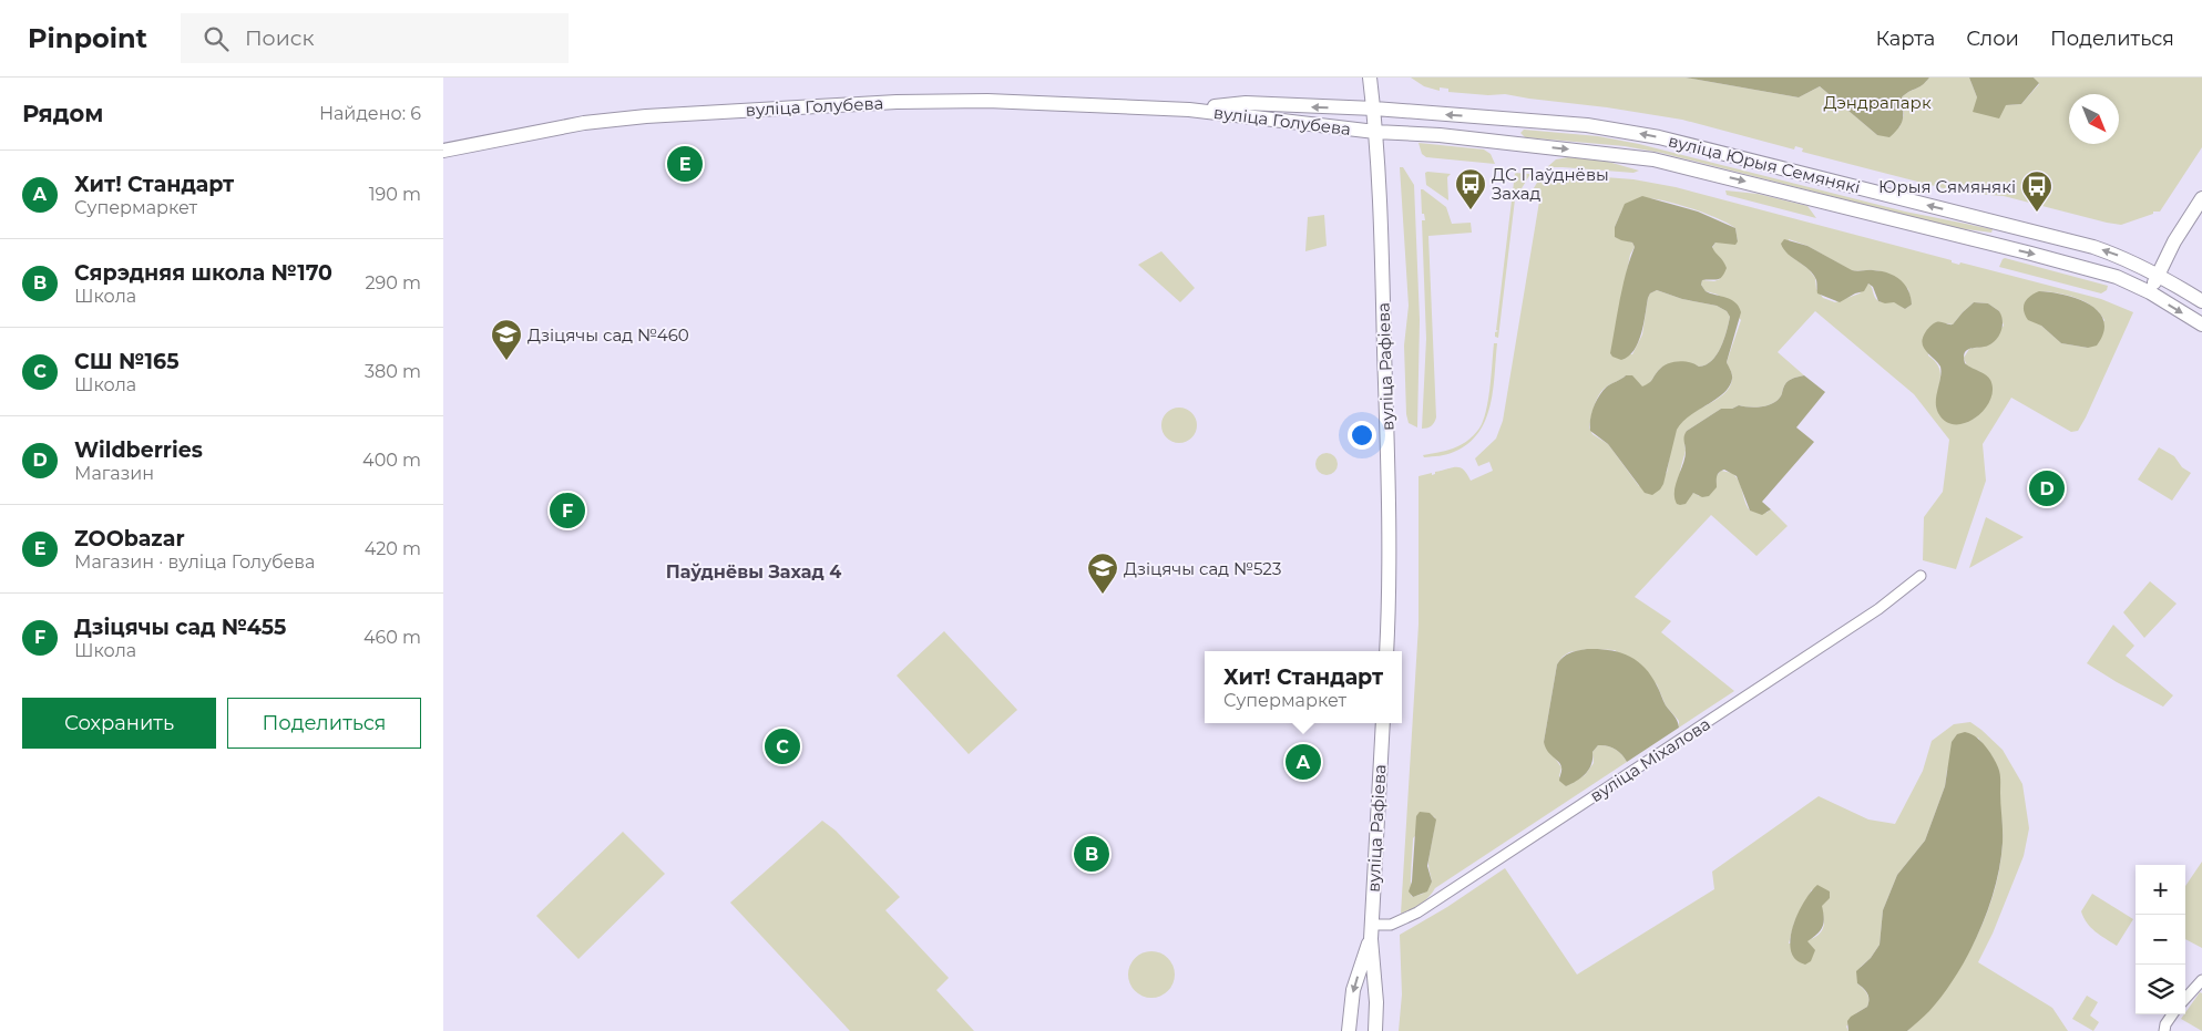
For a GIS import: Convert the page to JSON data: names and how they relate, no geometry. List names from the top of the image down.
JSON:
{
  "streets": {
    "main road": ["вуліца Голубева", "вуліца Юрыя Семянякі", "вуліца Рафіева"],
    "street": ["вуліца Міхалова"]
  },
  "crossings": [
    ["вуліца Голубева", "вуліца Юрыя Семянякі"],
    ["вуліца Голубева", "вуліца Рафіева"],
    ["вуліца Юрыя Семянякі", "вуліца Рафіева"],
    ["вуліца Рафіева", "вуліца Міхалова"]
  ],
  "districts": ["Паўднёвы Захад 4"],
  "parks": ["Дэндрапарк"],
  "places": {
    "bus stop": ["ДС Паўднёвы Захад", "Юрыя Сямянякі"],
    "school or university": ["Дзіцячы сад №460", "Дзіцячы сад №523"]
  },
  "north": "bottom right",
  "page": {
    "header": "Pinpoint",
    "search": "Поиск",
    "nav": ["Карта", "Слои", "Поделиться"],
    "heading": ["Рядом", "Найдено: 6"],
    "pins": [
      "E",
      "D",
      "F",
      "C",
      "A",
      "B"
    ],
    "list": [
      {
        "mark": "A",
        "name": "Хит! Стандарт",
        "note": "Супермаркет",
        "value": "190 m"
      },
      {
        "mark": "B",
        "name": "Сярэдняя школа №170",
        "note": "Школа",
        "value": "290 m"
      },
      {
        "mark": "C",
        "name": "СШ №165",
        "note": "Школа",
        "value": "380 m"
      },
      {
        "mark": "D",
        "name": "Wildberries",
        "note": "Магазин",
        "value": "400 m"
      },
      {
        "mark": "E",
        "name": "ZOObazar",
        "note": "Магазин · вуліца Голубева",
        "value": "420 m"
      },
      {
        "mark": "F",
        "name": "Дзіцячы сад №455",
        "note": "Школа",
        "value": "460 m"
      }
    ],
    "popup": ["Хит! Стандарт", "Супермаркет"],
    "buttons": ["Сохранить", "Поделиться"],
    "map_buttons": ["+", "−"]
  }
}
